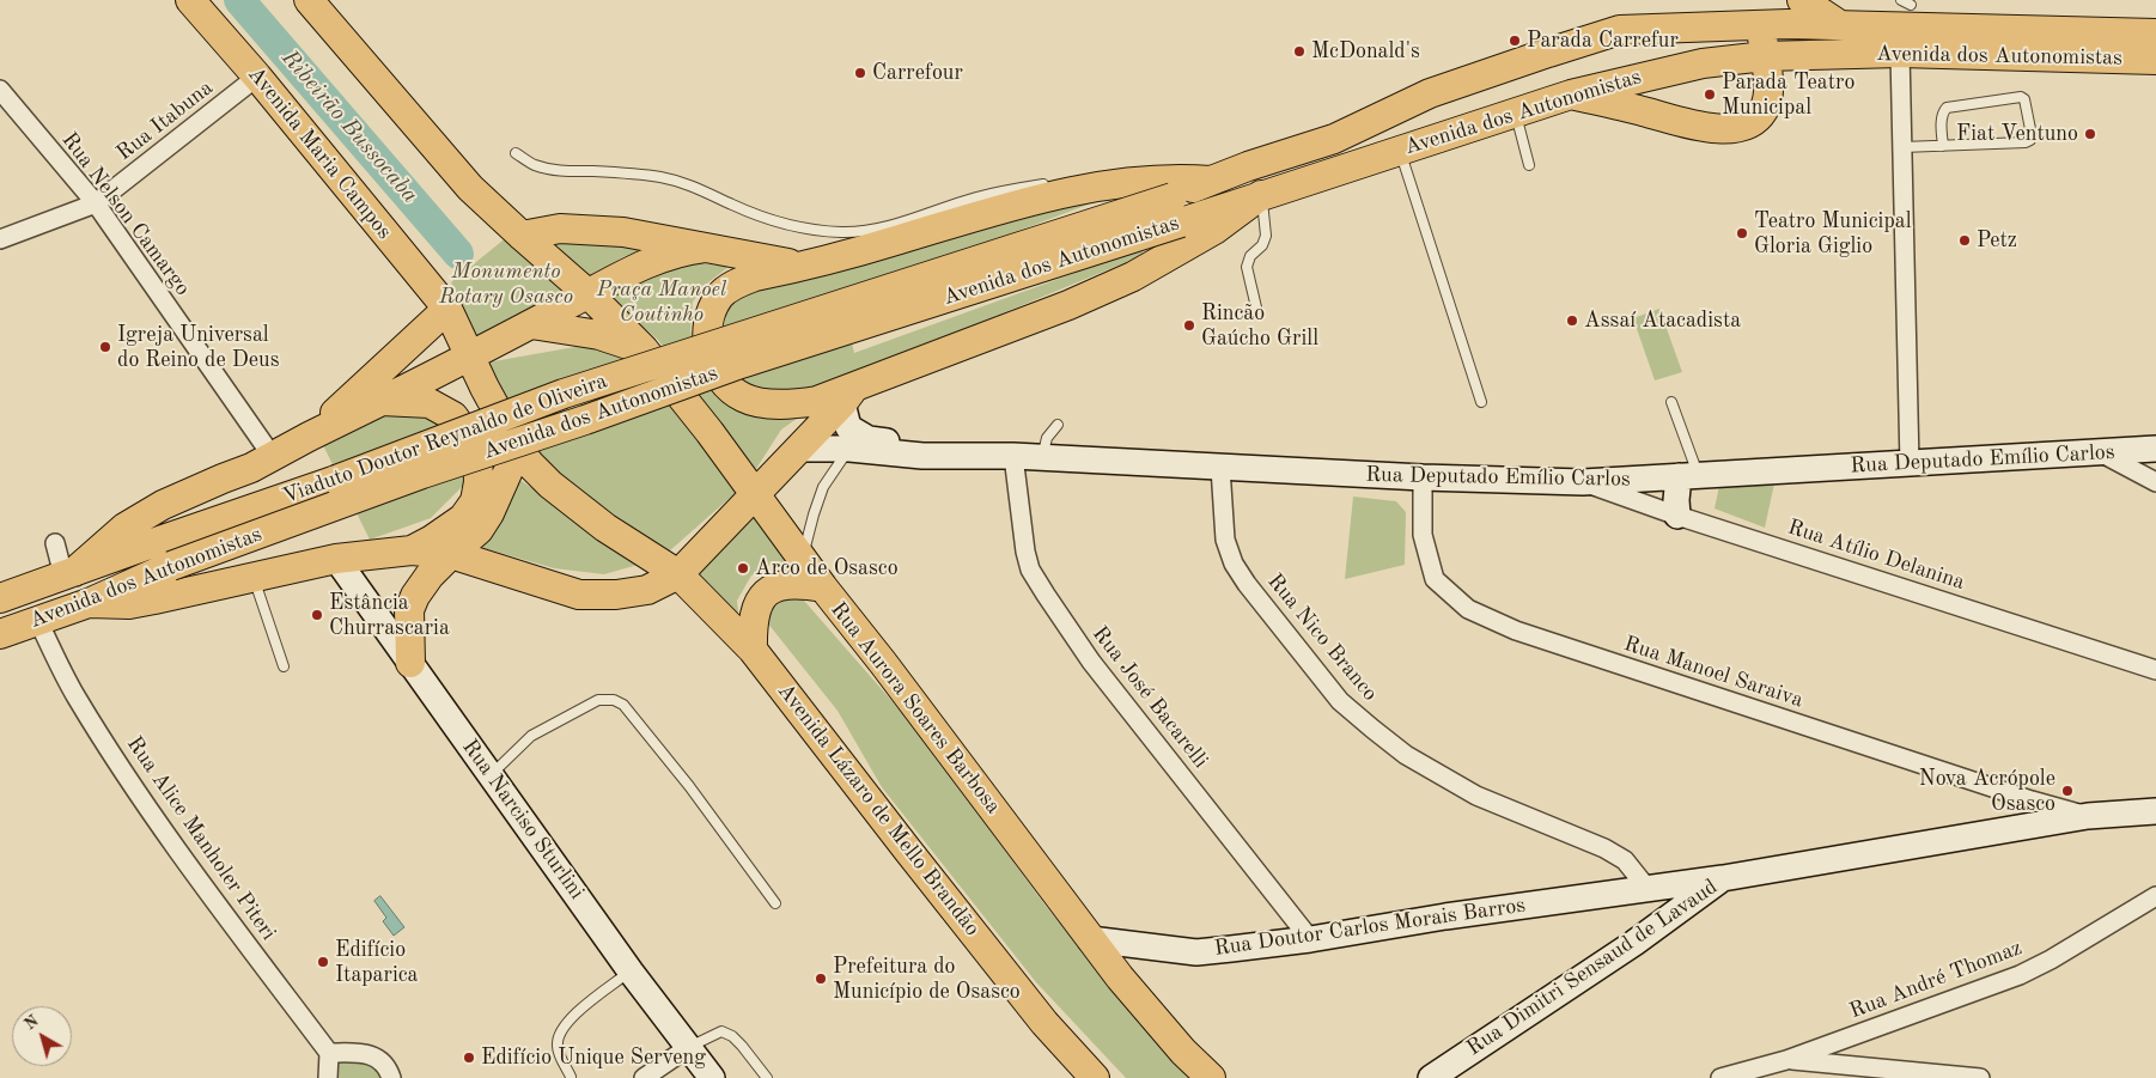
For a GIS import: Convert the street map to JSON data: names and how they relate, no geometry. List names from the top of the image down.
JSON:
{
  "streets": {
    "main road": [
      "Avenida dos Autonomistas",
      "Avenida Maria Campos",
      "Viaduto Doutor Reynaldo de Oliveira",
      "Rua Aurora Soares Barbosa",
      "Avenida Lázaro de Mello Brandão"
    ],
    "street": [
      "Rua Itabuna",
      "Rua Nelson Camargo",
      "Rua Deputado Emílio Carlos",
      "Rua Atílio Delanina",
      "Rua Nico Branco",
      "Rua Manoel Saraiva",
      "Rua José Bacarelli",
      "Rua Narciso Sturlini",
      "Rua Alice Manholer Piteri",
      "Rua Doutor Carlos Morais Barros",
      "Rua Dimitri Sensaud de Lavaud",
      "Rua André Thomaz"
    ]
  },
  "crossings": [
    ["Avenida dos Autonomistas", "Viaduto Doutor Reynaldo de Oliveira"],
    ["Avenida dos Autonomistas", "Rua Alice Manholer Piteri"],
    ["Rua Itabuna", "Avenida Maria Campos"],
    ["Rua Itabuna", "Rua Nelson Camargo"],
    ["Avenida Maria Campos", "Avenida Lázaro de Mello Brandão"],
    ["Rua Deputado Emílio Carlos", "Rua Atílio Delanina"],
    ["Rua Deputado Emílio Carlos", "Rua Nico Branco"],
    ["Rua Deputado Emílio Carlos", "Rua Manoel Saraiva"],
    ["Rua Deputado Emílio Carlos", "Rua José Bacarelli"],
    ["Rua Nico Branco", "Rua Doutor Carlos Morais Barros"],
    ["Rua Manoel Saraiva", "Rua Doutor Carlos Morais Barros"],
    ["Rua José Bacarelli", "Rua Doutor Carlos Morais Barros"],
    ["Rua Aurora Soares Barbosa", "Rua Doutor Carlos Morais Barros"],
    ["Rua Doutor Carlos Morais Barros", "Rua Dimitri Sensaud de Lavaud"]
  ],
  "water": ["Ribeirão Bussocaba"],
  "parks": ["Monumento Rotary Osasco", "Praça Manoel Coutinho"],
  "places": [
    "Parada Carrefur",
    "McDonald's",
    "Carrefour",
    "Parada Teatro Municipal",
    "Fiat Ventuno",
    "Teatro Municipal Gloria Giglio",
    "Petz",
    "Assaí Atacadista",
    "Rincão Gaúcho Grill",
    "Igreja Universal do Reino de Deus",
    "Arco de Osasco",
    "Estância Churrascaria",
    "Nova Acrópole Osasco",
    "Edifício Itaparica",
    "Prefeitura do Município de Osasco",
    "Edifício Unique Serveng"
  ],
  "north": "top left"
}
